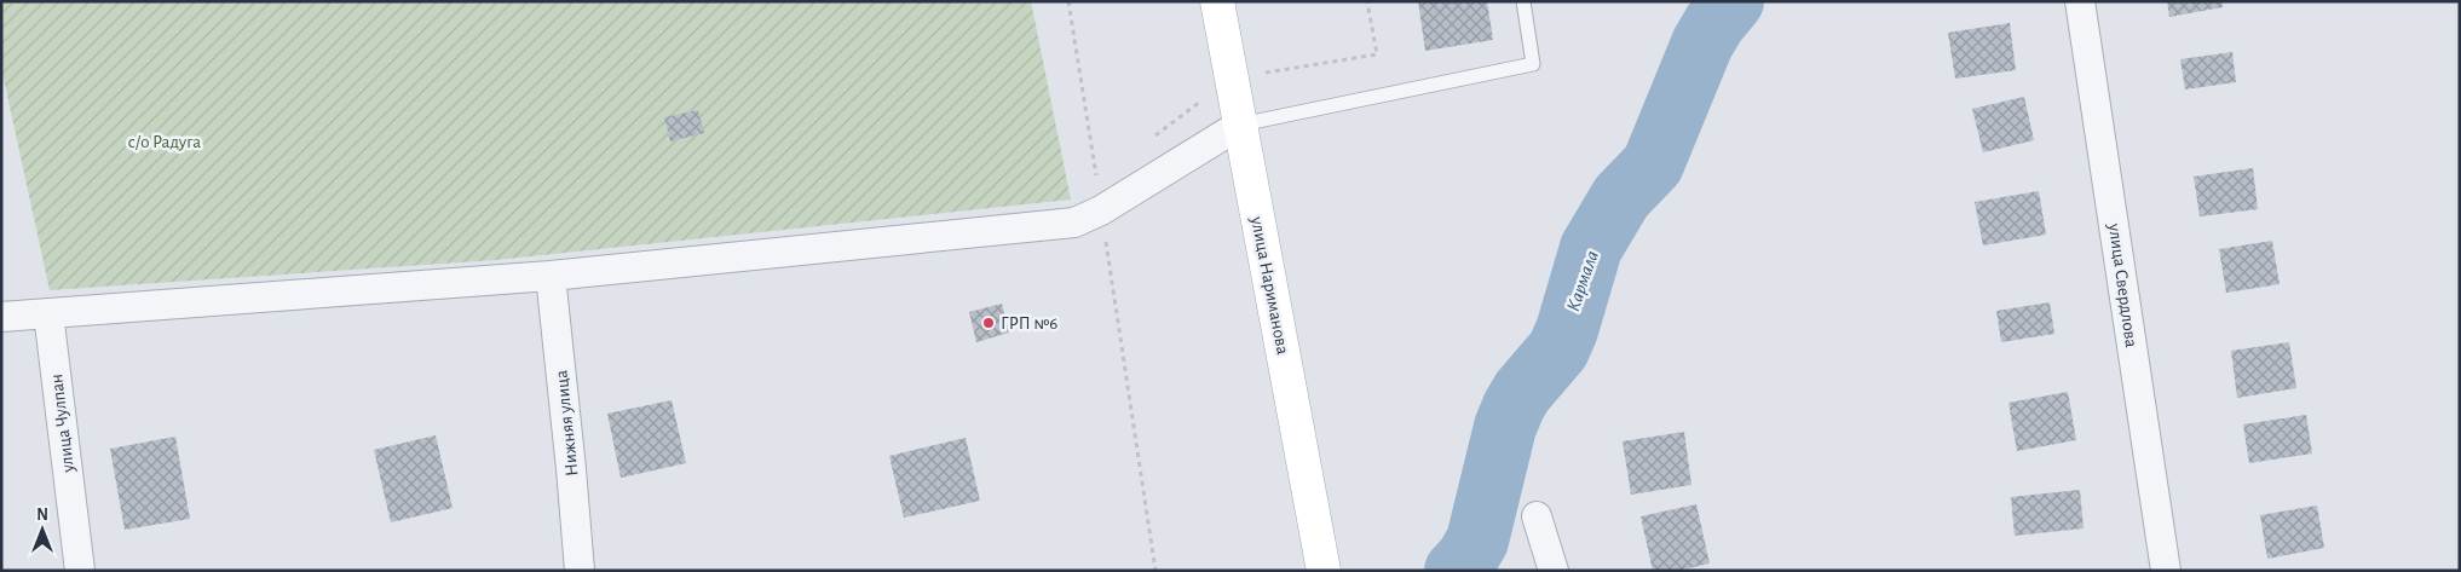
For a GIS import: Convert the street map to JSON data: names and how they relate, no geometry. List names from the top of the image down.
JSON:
{
  "streets": {
    "main road": ["улица Нариманова"],
    "street": ["улица Свердлова", "улица Чулпан", "Нижняя улица"]
  },
  "water": ["Кармала"],
  "parks": ["с/о Радуга"],
  "places": ["ГРП №6"],
  "north": "top"
}
